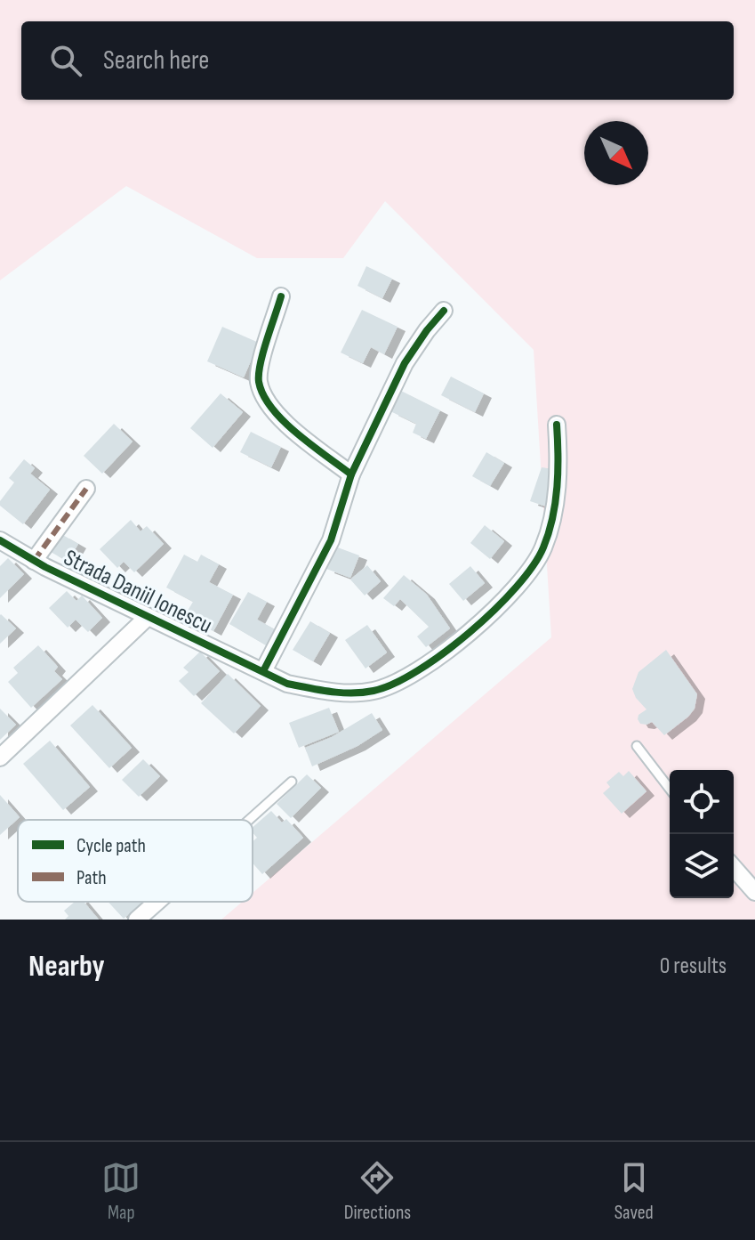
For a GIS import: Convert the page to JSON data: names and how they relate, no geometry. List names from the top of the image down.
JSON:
{
  "streets": {
    "street": ["Strada Daniil Ionescu"]
  },
  "legend": ["Cycle path", "Path"],
  "north": "bottom right",
  "page": {
    "search": "Search here",
    "heading": ["Nearby", "0 results"],
    "nav": ["Map", "Directions", "Saved"]
  }
}
